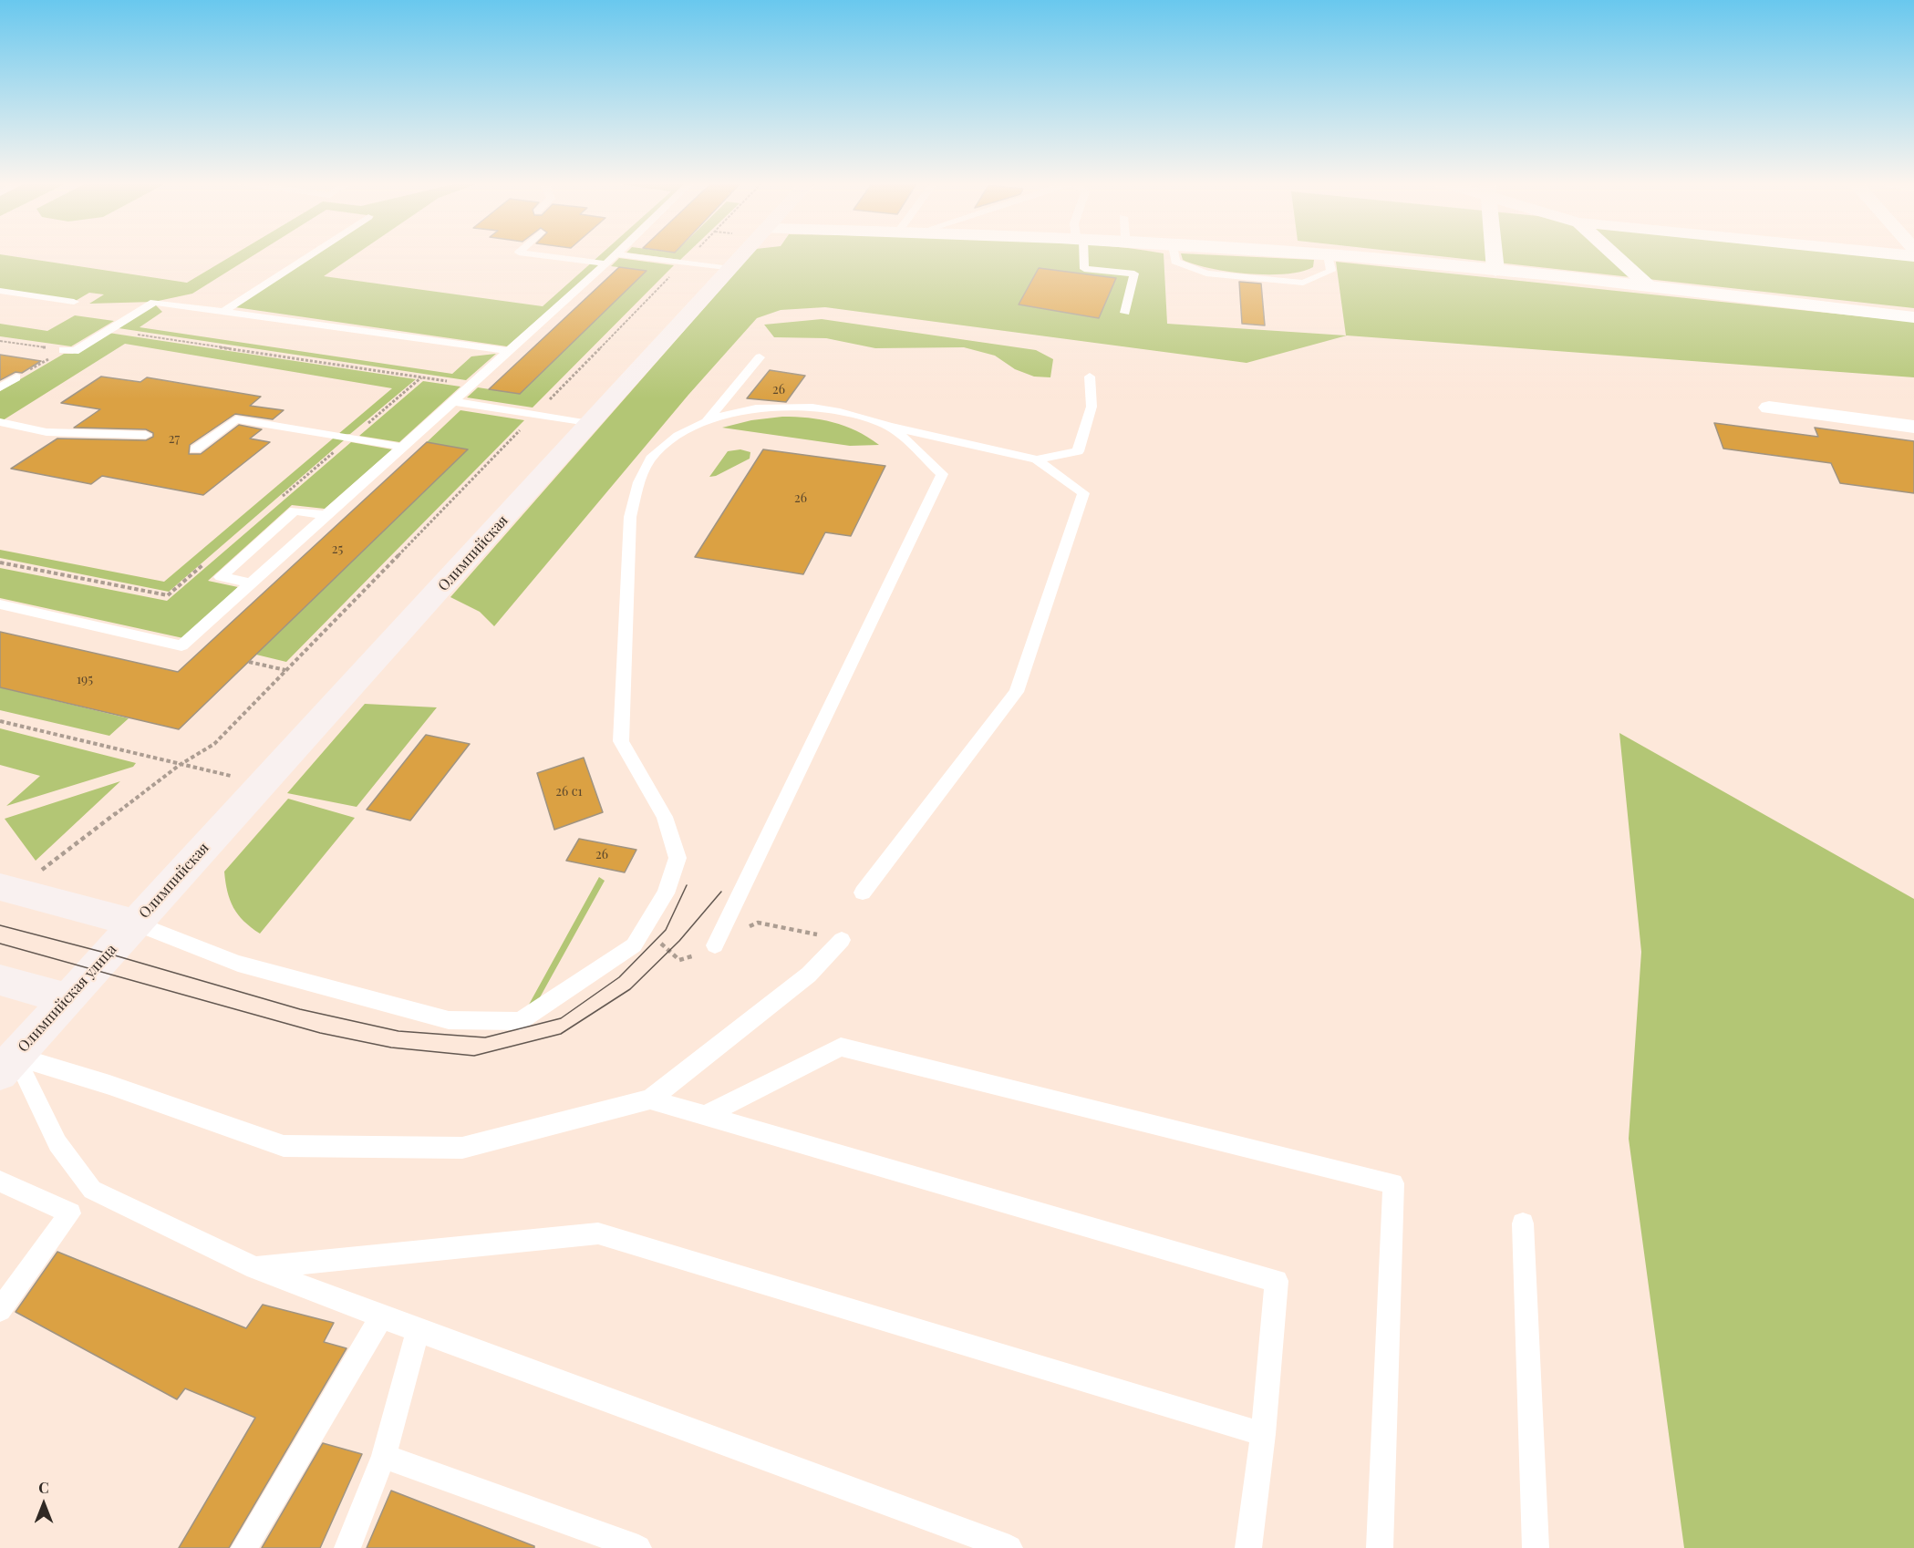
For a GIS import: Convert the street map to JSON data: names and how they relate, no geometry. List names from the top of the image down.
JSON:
{
  "streets": {
    "main road": ["Олимпийская", "Олимпийская улица"]
  },
  "crossings": [
    ["Олимпийская", "Олимпийская улица"]
  ],
  "house_numbers": [
    "26",
    "27",
    "26",
    "25",
    "195",
    "26 с1",
    "26"
  ],
  "north": "top"
}
